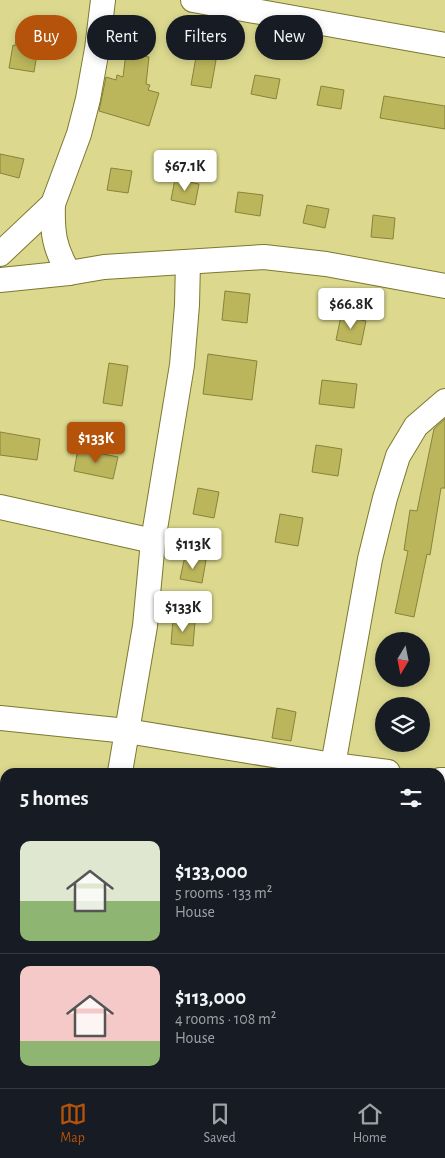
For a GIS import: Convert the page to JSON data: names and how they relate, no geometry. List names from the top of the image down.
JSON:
{
  "north": "bottom",
  "page": {
    "chip": [
      "Buy",
      "Rent",
      "Filters",
      "New"
    ],
    "price": [
      "$67.1K",
      "$66.8K",
      "$133K",
      "$113K",
      "$133K"
    ],
    "heading": "5 homes",
    "list": [
      {
        "name": "$133,000",
        "note": "5 rooms · 133 m² · House"
      },
      {
        "name": "$113,000",
        "note": "4 rooms · 108 m² · House"
      }
    ],
    "tabs": ["Map", "Saved", "Home"]
  }
}
